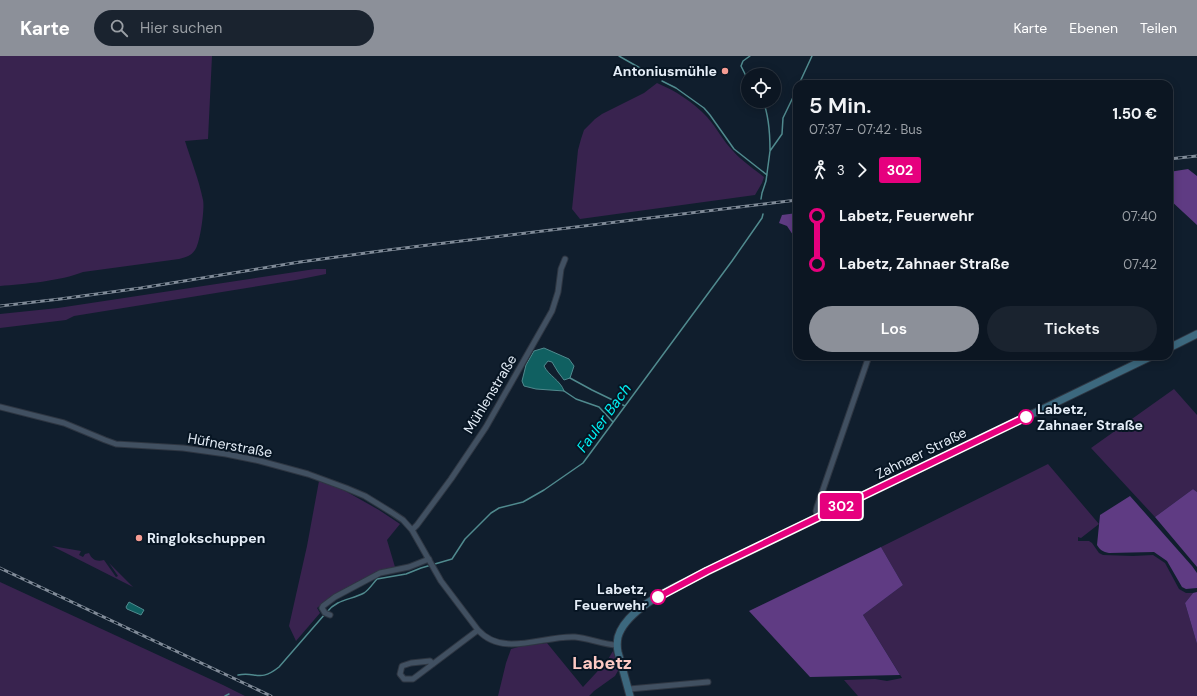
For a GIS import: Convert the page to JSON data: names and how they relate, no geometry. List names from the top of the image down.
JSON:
{
  "streets": {
    "main road": ["Zahnaer Straße"],
    "street": ["Mühlenstraße", "Hüfnerstraße"]
  },
  "crossings": [
    ["Mühlenstraße", "Hüfnerstraße"],
    ["Hüfnerstraße", "Zahnaer Straße"]
  ],
  "districts": ["Labetz"],
  "water": ["Fauler Bach"],
  "places": [
    "Antoniusmühle",
    "Labetz, Zahnaer Straße",
    "Ringlokschuppen",
    "Labetz, Feuerwehr"
  ],
  "lines": ["bus line 302"],
  "page": {
    "header": "Karte",
    "search": "Hier suchen",
    "nav": ["Karte", "Ebenen", "Teilen"],
    "on_map": "302",
    "heading": ["5 Min.", "07:37 – 07:42 · Bus", "1.50 €"],
    "legs": ["3", "302"],
    "list": [
      {
        "name": "Labetz, Feuerwehr",
        "value": "07:40"
      },
      {
        "name": "Labetz, Zahnaer Straße",
        "value": "07:42"
      }
    ],
    "buttons": ["Los", "Tickets"]
  }
}
